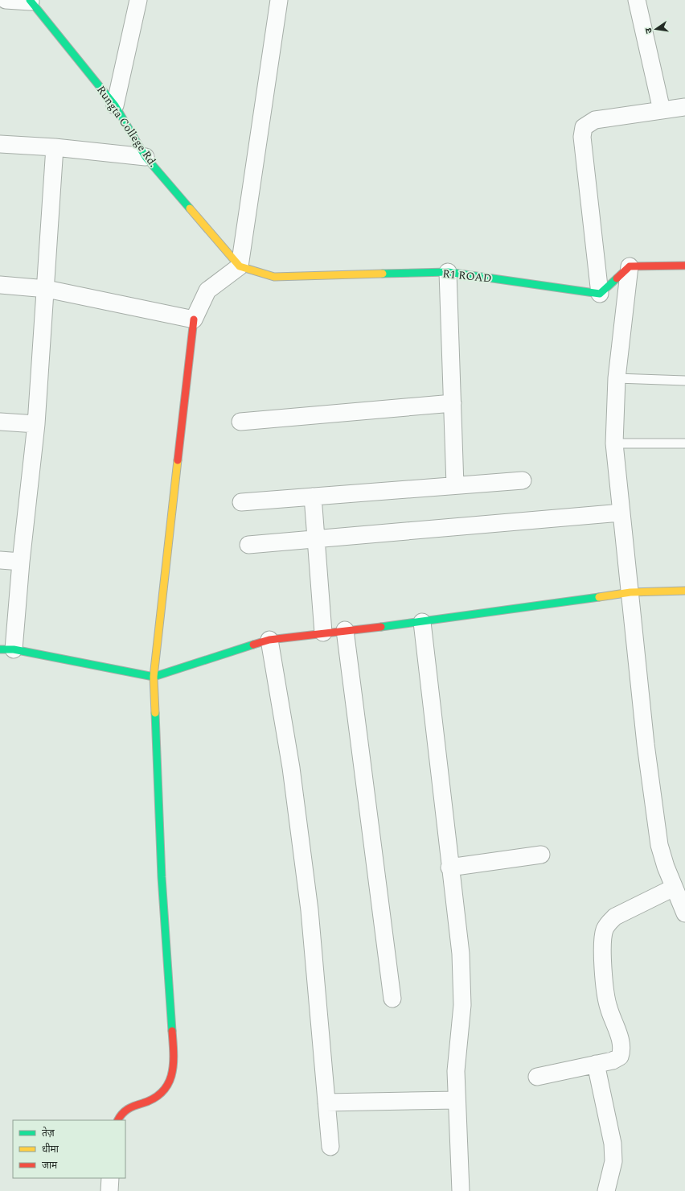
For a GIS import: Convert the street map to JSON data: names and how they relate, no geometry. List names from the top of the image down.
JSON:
{
  "streets": {
    "street": ["Rungta College Rd.", "R1 ROAD"]
  },
  "crossings": [
    ["Rungta College Rd.", "R1 ROAD"]
  ],
  "legend": ["तेज़", "धीमा", "जाम"],
  "north": "left"
}
